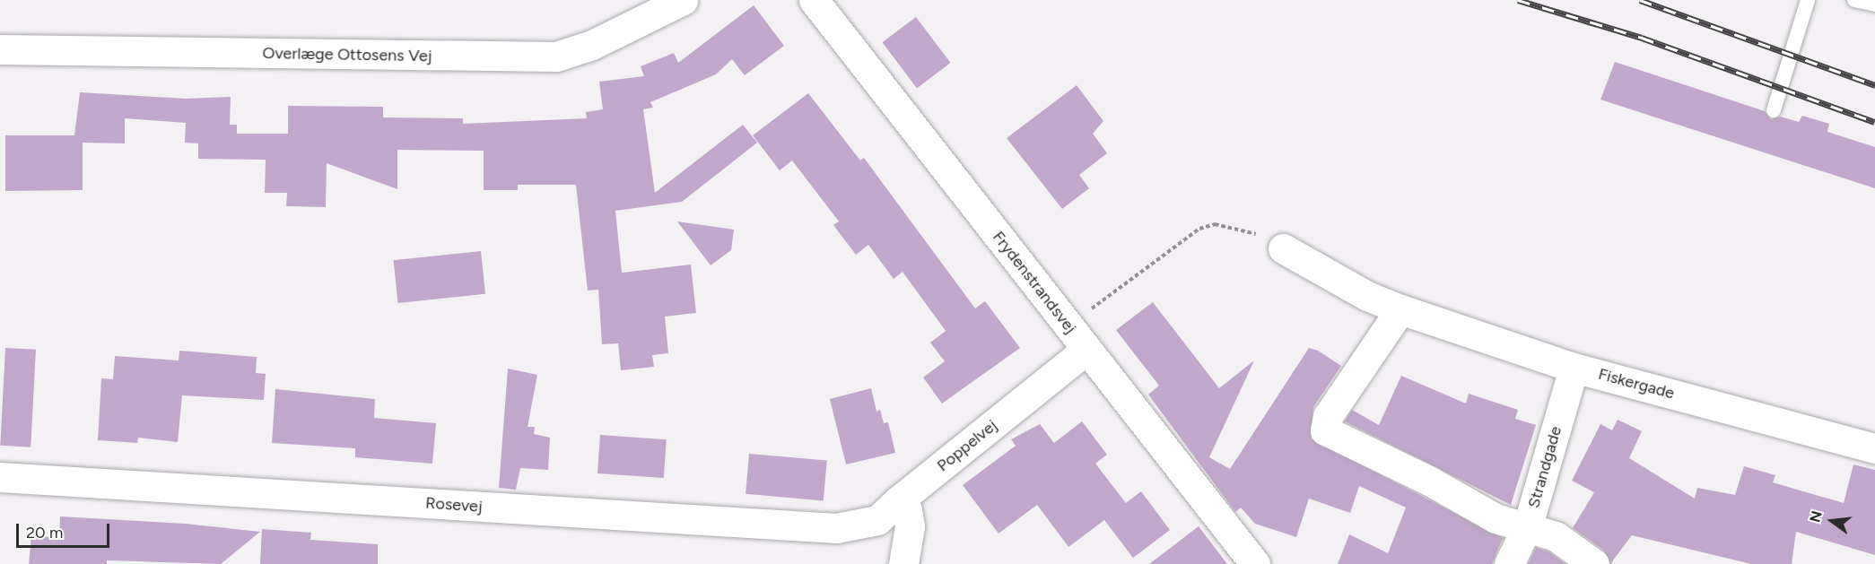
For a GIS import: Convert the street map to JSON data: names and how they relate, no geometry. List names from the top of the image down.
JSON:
{
  "streets": {
    "street": [
      "Overlæge Ottosens Vej",
      "Frydenstrandsvej",
      "Fiskergade",
      "Poppelvej",
      "Strandgade",
      "Rosevej"
    ]
  },
  "crossings": [
    ["Frydenstrandsvej", "Poppelvej"],
    ["Fiskergade", "Strandgade"],
    ["Poppelvej", "Rosevej"]
  ],
  "scale_bar": "20 m",
  "north": "left"
}
